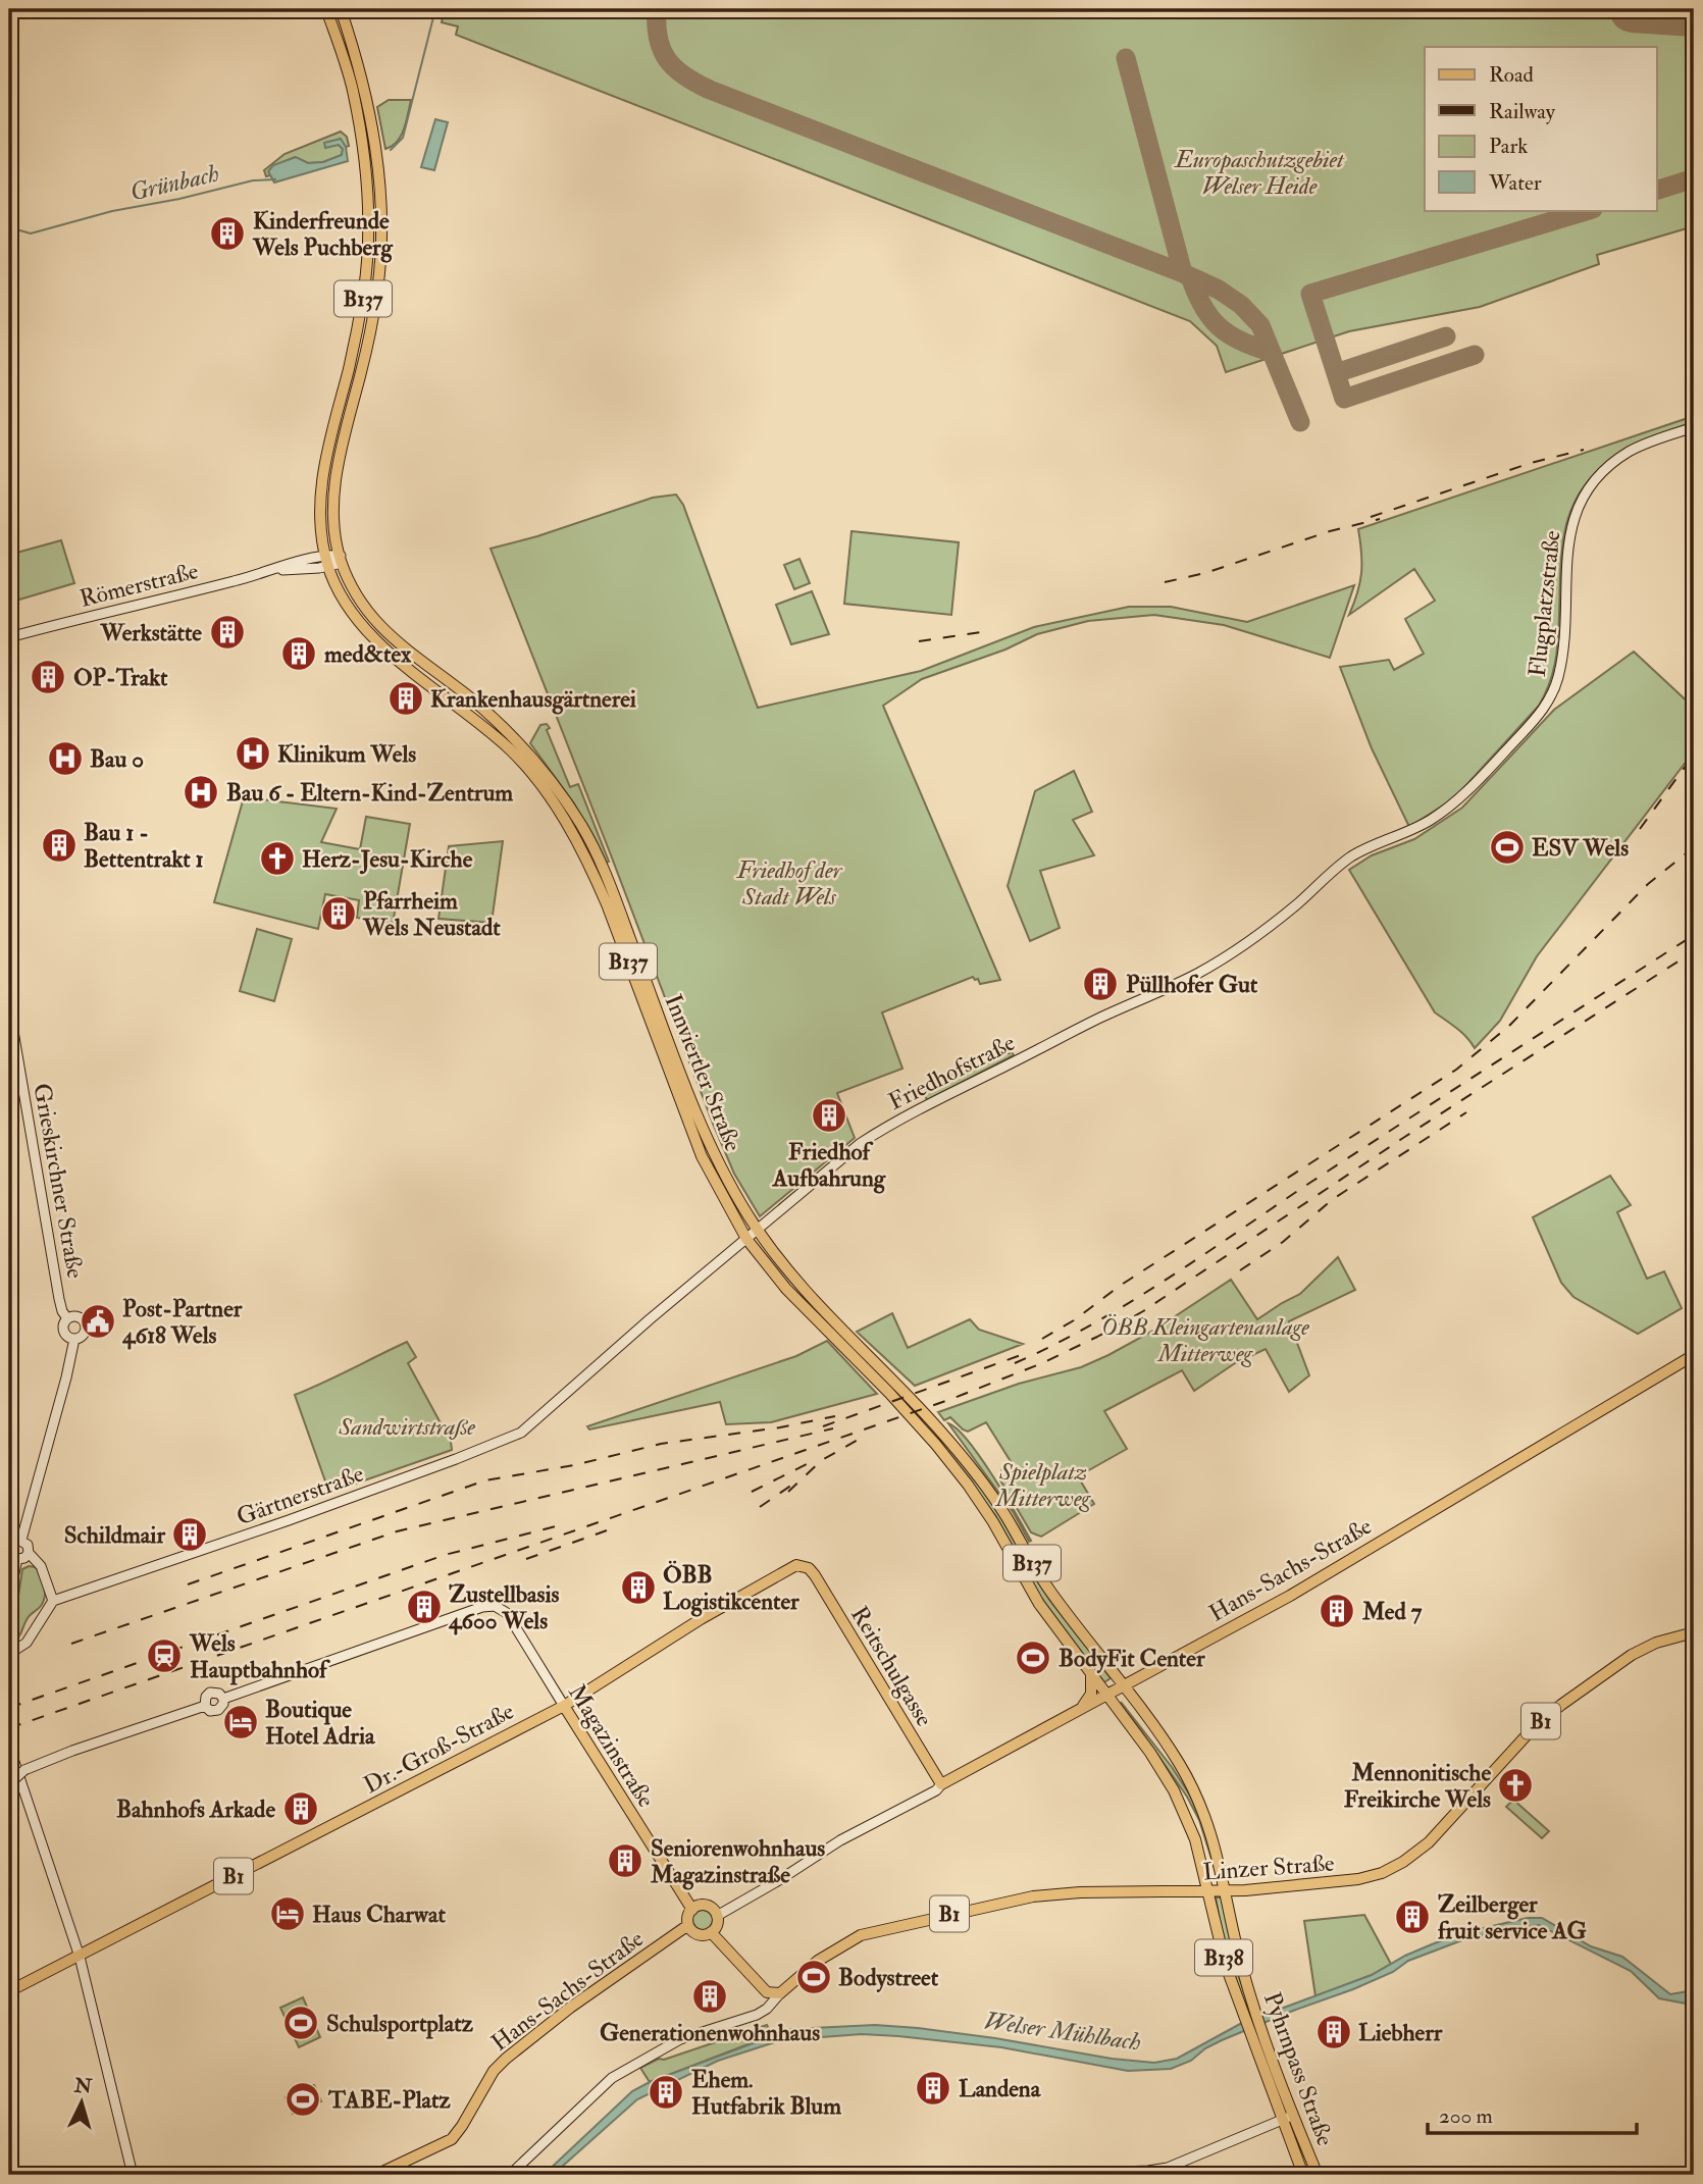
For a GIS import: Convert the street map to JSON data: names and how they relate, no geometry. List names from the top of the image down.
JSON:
{
  "streets": {
    "main road": [
      "B137",
      "Innviertler Straße",
      "Hans-Sachs-Straße",
      "Reitschulgasse",
      "B1",
      "Magazinstraße",
      "Dr.-Groß-Straße",
      "Linzer Straße",
      "B138",
      "Pyhrnpass Straße"
    ],
    "street": [
      "Römerstraße",
      "Flugplatzstraße",
      "Friedhofstraße",
      "Grieskirchner Straße",
      "Gärtnerstraße"
    ]
  },
  "crossings": [
    ["Römerstraße", "Innviertler Straße"],
    ["Flugplatzstraße", "Friedhofstraße"],
    ["Friedhofstraße", "Innviertler Straße"],
    ["Friedhofstraße", "Gärtnerstraße"],
    ["Innviertler Straße", "Hans-Sachs-Straße"],
    ["Innviertler Straße", "Linzer Straße"],
    ["Innviertler Straße", "Pyhrnpass Straße"],
    ["Hans-Sachs-Straße", "Reitschulgasse"],
    ["Hans-Sachs-Straße", "Magazinstraße"],
    ["Reitschulgasse", "Dr.-Groß-Straße"],
    ["B1", "Dr.-Groß-Straße"],
    ["Magazinstraße", "Dr.-Groß-Straße"],
    ["Linzer Straße", "Pyhrnpass Straße"]
  ],
  "water": ["Grünbach", "Welser Mühlbach"],
  "parks": [
    "Europaschutzgebiet Welser Heide",
    "Friedhof der Stadt Wels",
    "ÖBB Kleingartenanlage Mitterweg",
    "Sandwirtstraße",
    "Spielplatz Mitterweg"
  ],
  "places": {
    "building": [
      "Kinderfreunde Wels Puchberg",
      "Werkstätte",
      "med&tex",
      "OP-Trakt",
      "Krankenhausgärtnerei",
      "Bau 1 - Bettentrakt 1",
      "Pfarrheim Wels Neustadt",
      "Püllhofer Gut",
      "Friedhof Aufbahrung",
      "Schildmair",
      "ÖBB Logistikcenter",
      "Zustellbasis 4600 Wels",
      "Med 7",
      "Bahnhofs Arkade",
      "Seniorenwohnhaus Magazinstraße",
      "Zeilberger fruit service AG",
      "Generationenwohnhaus",
      "Liebherr",
      "Landena",
      "Ehem. Hutfabrik Blum"
    ],
    "hospital": ["Klinikum Wels", "Bau 0", "Bau 6 - Eltern-Kind-Zentrum"],
    "sports": [
      "ESV Wels",
      "BodyFit Center",
      "Bodystreet",
      "Schulsportplatz",
      "TABE-Platz"
    ],
    "church": ["Herz-Jesu-Kirche", "Mennonitische Freikirche Wels"],
    "public building": ["Post-Partner 4618 Wels"],
    "station": ["Wels Hauptbahnhof"],
    "hotel": ["Boutique Hotel Adria", "Haus Charwat"]
  },
  "legend": [
    "Road",
    "Railway",
    "Park",
    "Water"
  ],
  "scale_bar": "200 m",
  "north": "top"
}
